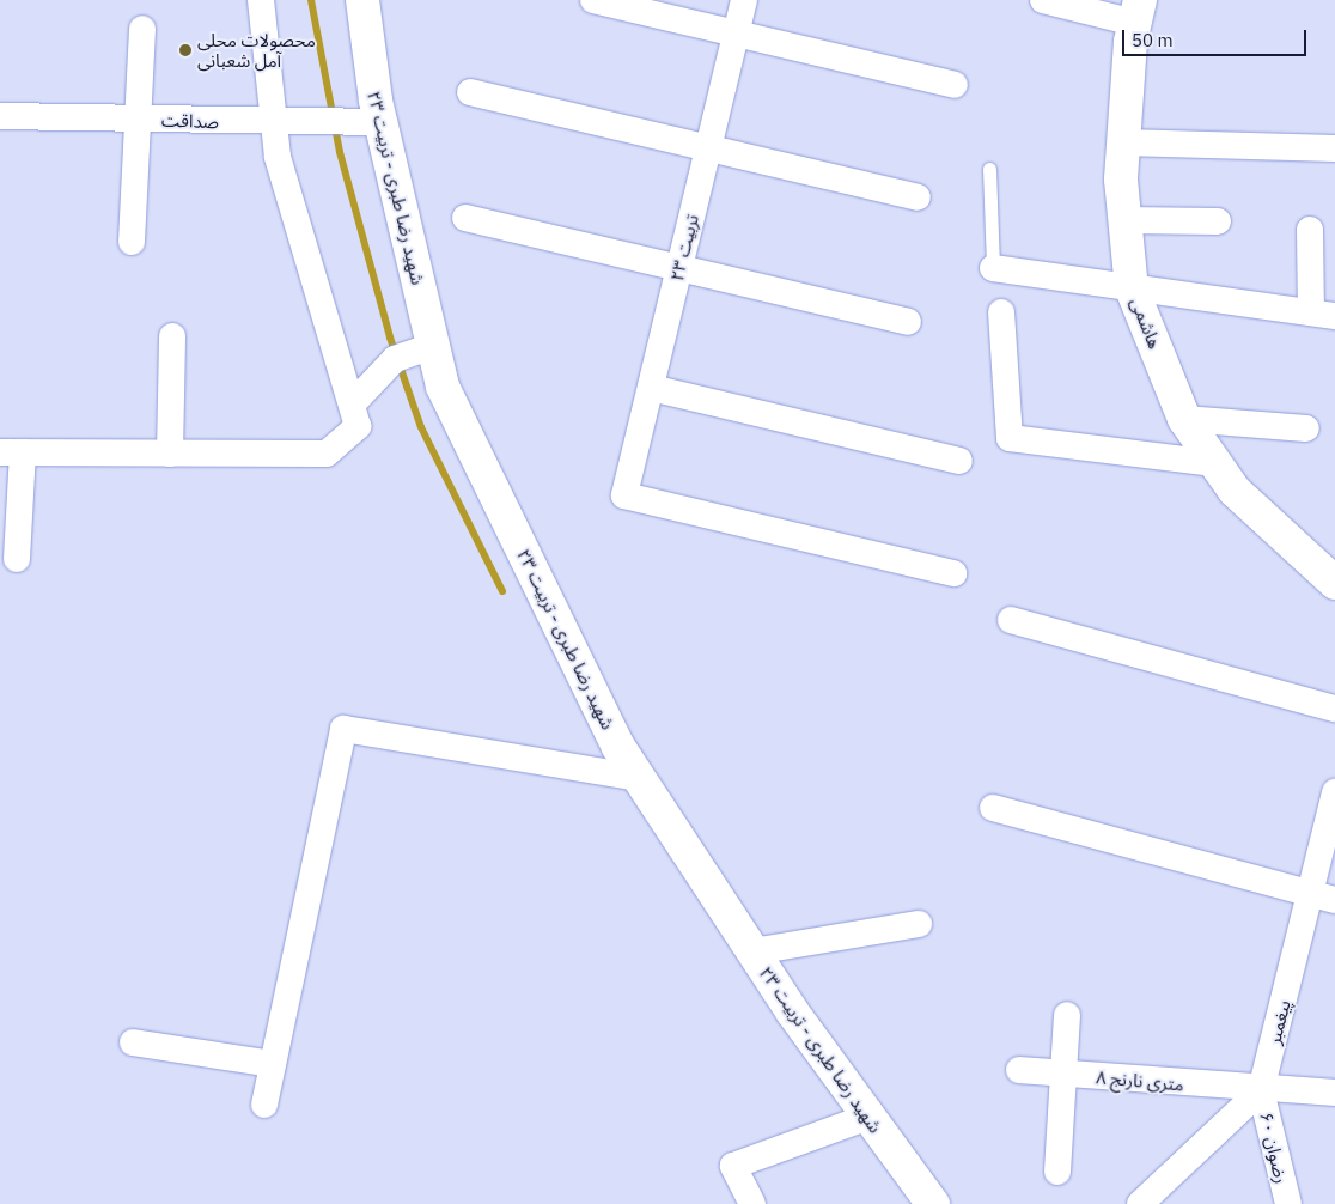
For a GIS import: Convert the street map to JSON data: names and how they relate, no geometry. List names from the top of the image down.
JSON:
{
  "streets": {
    "main road": ["شهید رضا طبری - تربیت ۲۳", "هاشمی"],
    "street": [
      "صداقت",
      "تربیت ۲۳",
      "پیغمبر",
      "۸ متری نارنج",
      "رضوان ۶۰"
    ]
  },
  "crossings": [
    ["صداقت", "شهید رضا طبری - تربیت ۲۳"],
    ["پیغمبر", "۸ متری نارنج"],
    ["پیغمبر", "رضوان ۶۰"],
    ["۸ متری نارنج", "رضوان ۶۰"]
  ],
  "places": ["محصولات محلی آمل شعبانی"],
  "scale_bar": "50 m"
}
